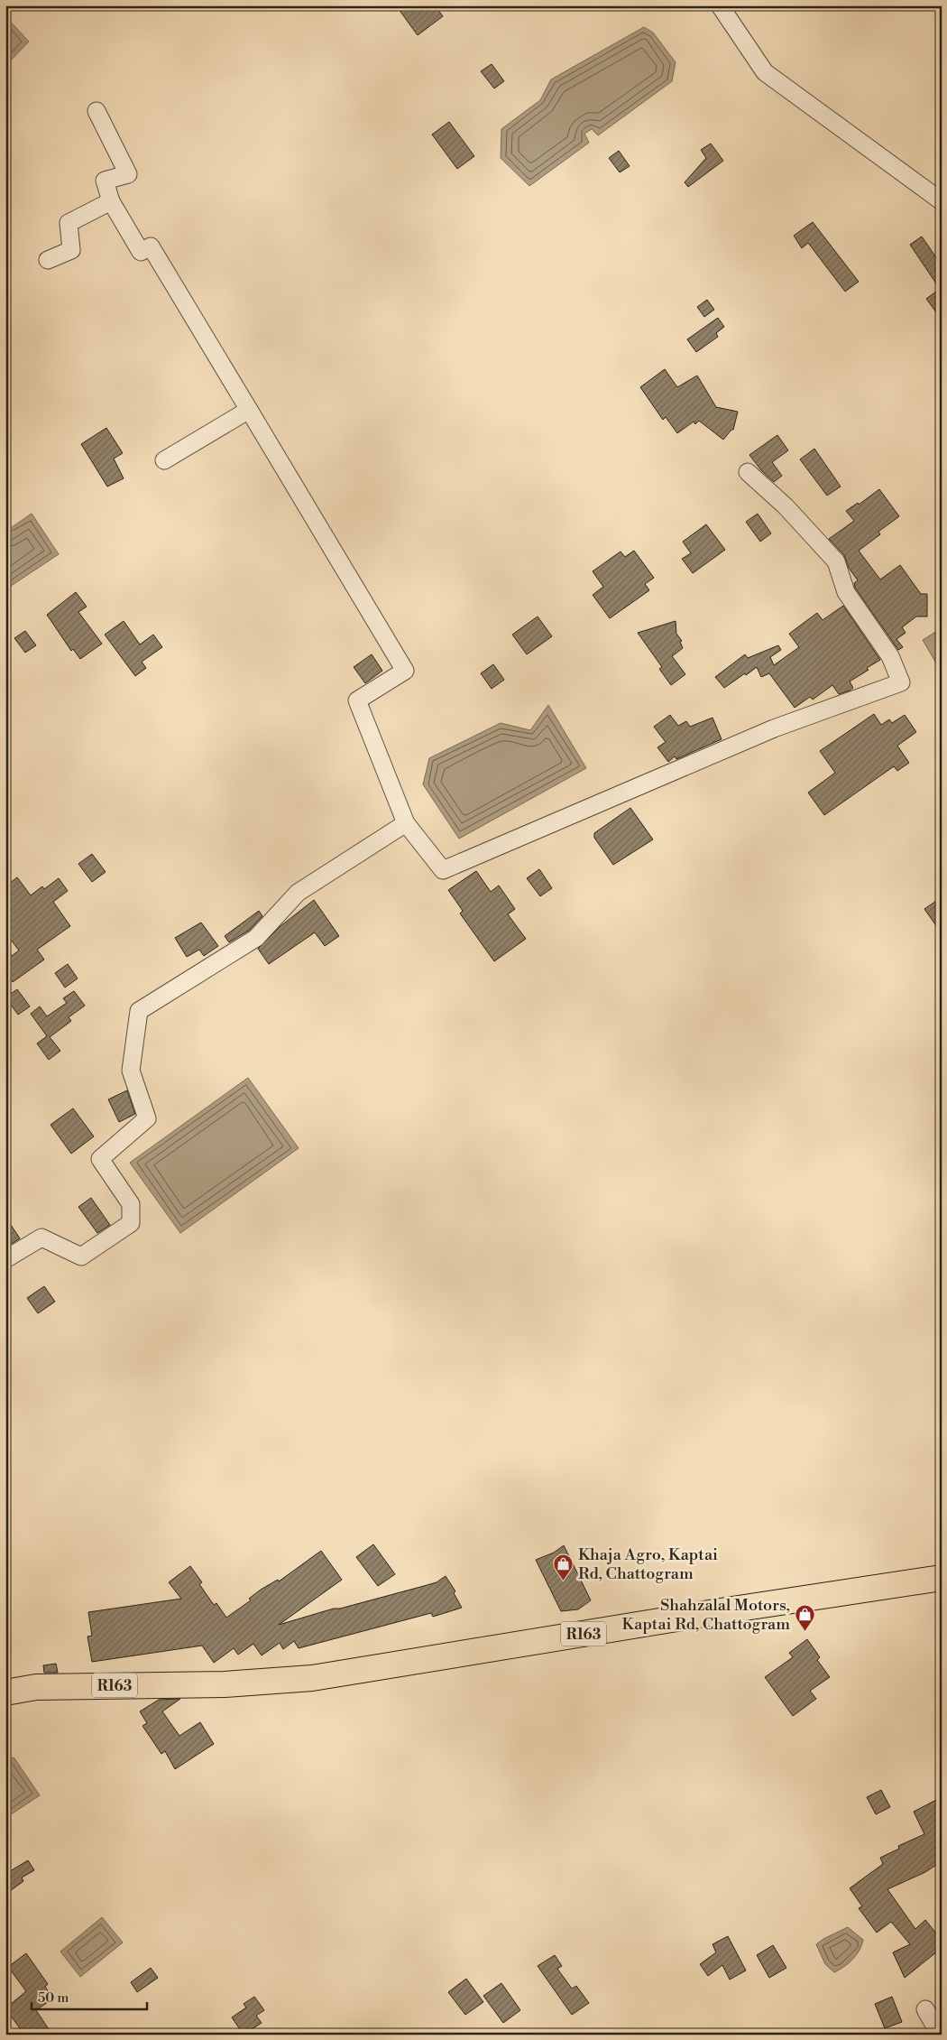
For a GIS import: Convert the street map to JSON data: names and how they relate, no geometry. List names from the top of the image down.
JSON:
{
  "streets": {
    "main road": ["R163"]
  },
  "places": {
    "shop": ["Khaja Agro, Kaptai Rd, Chattogram", "Shahzalal Motors, Kaptai Rd, Chattogram"]
  },
  "scale_bar": "50 m"
}
